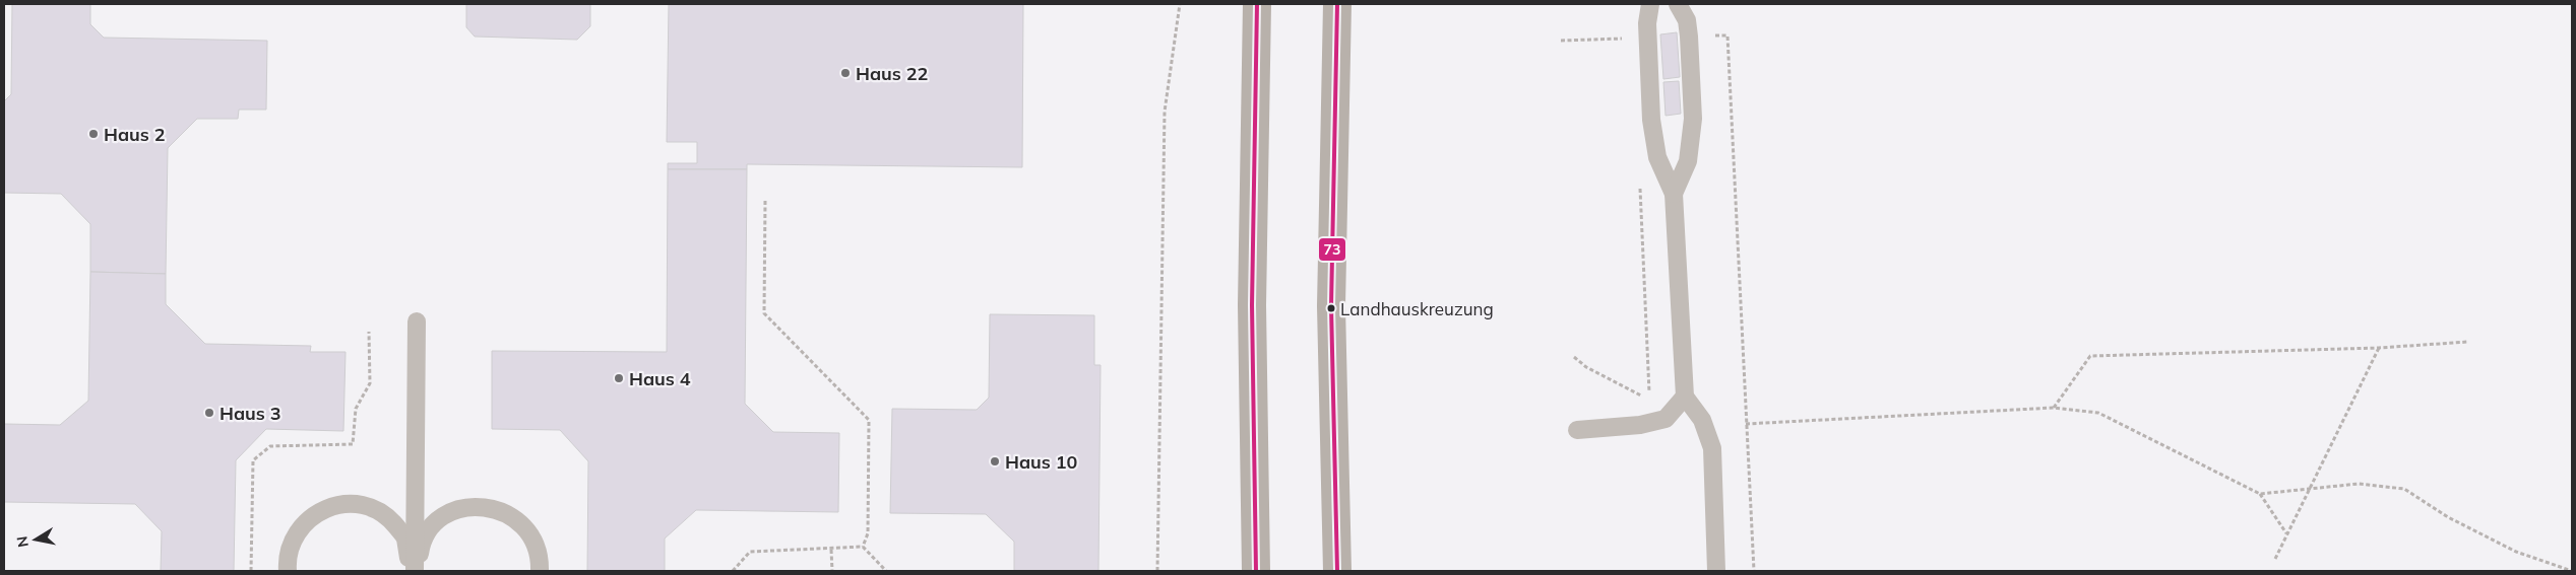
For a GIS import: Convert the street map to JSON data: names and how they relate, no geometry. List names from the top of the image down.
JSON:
{
  "places": [
    "Haus 22",
    "Haus 2",
    "Landhauskreuzung",
    "Haus 4",
    "Haus 3",
    "Haus 10"
  ],
  "lines": ["transit line 73"],
  "north": "left"
}
